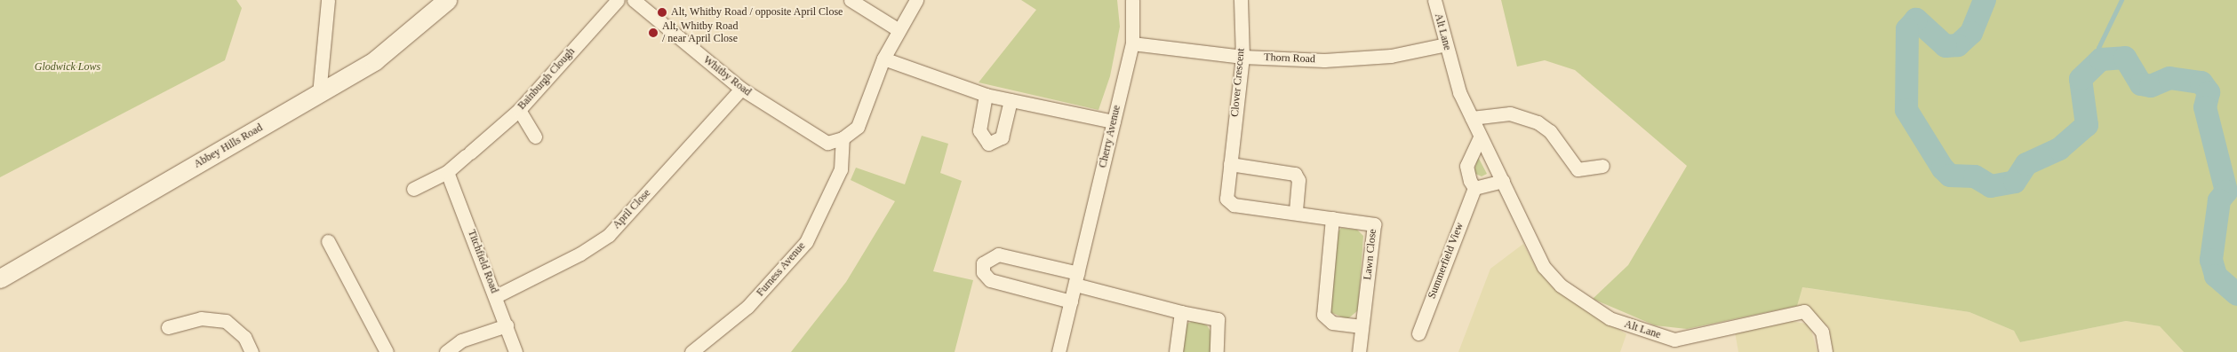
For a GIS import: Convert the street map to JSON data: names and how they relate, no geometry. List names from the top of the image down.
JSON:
{
  "streets": {
    "main road": ["Abbey Hills Road"],
    "street": [
      "Alt Lane",
      "Thorn Road",
      "Whitby Road",
      "Bainburgh Clough",
      "Clover Crescent",
      "Cherry Avenue",
      "April Close",
      "Lawn Close",
      "Summerfield View",
      "Titchfield Road",
      "Furness Avenue"
    ]
  },
  "crossings": [
    ["Alt Lane", "Thorn Road"],
    ["Thorn Road", "Clover Crescent"],
    ["Thorn Road", "Cherry Avenue"],
    ["Whitby Road", "April Close"],
    ["Whitby Road", "Furness Avenue"],
    ["Bainburgh Clough", "Titchfield Road"],
    ["Clover Crescent", "Lawn Close"],
    ["April Close", "Titchfield Road"]
  ],
  "parks": ["Glodwick Lows"],
  "places": ["Alt, Whitby Road / opposite April Close", "Alt, Whitby Road / near April Close"]
}
